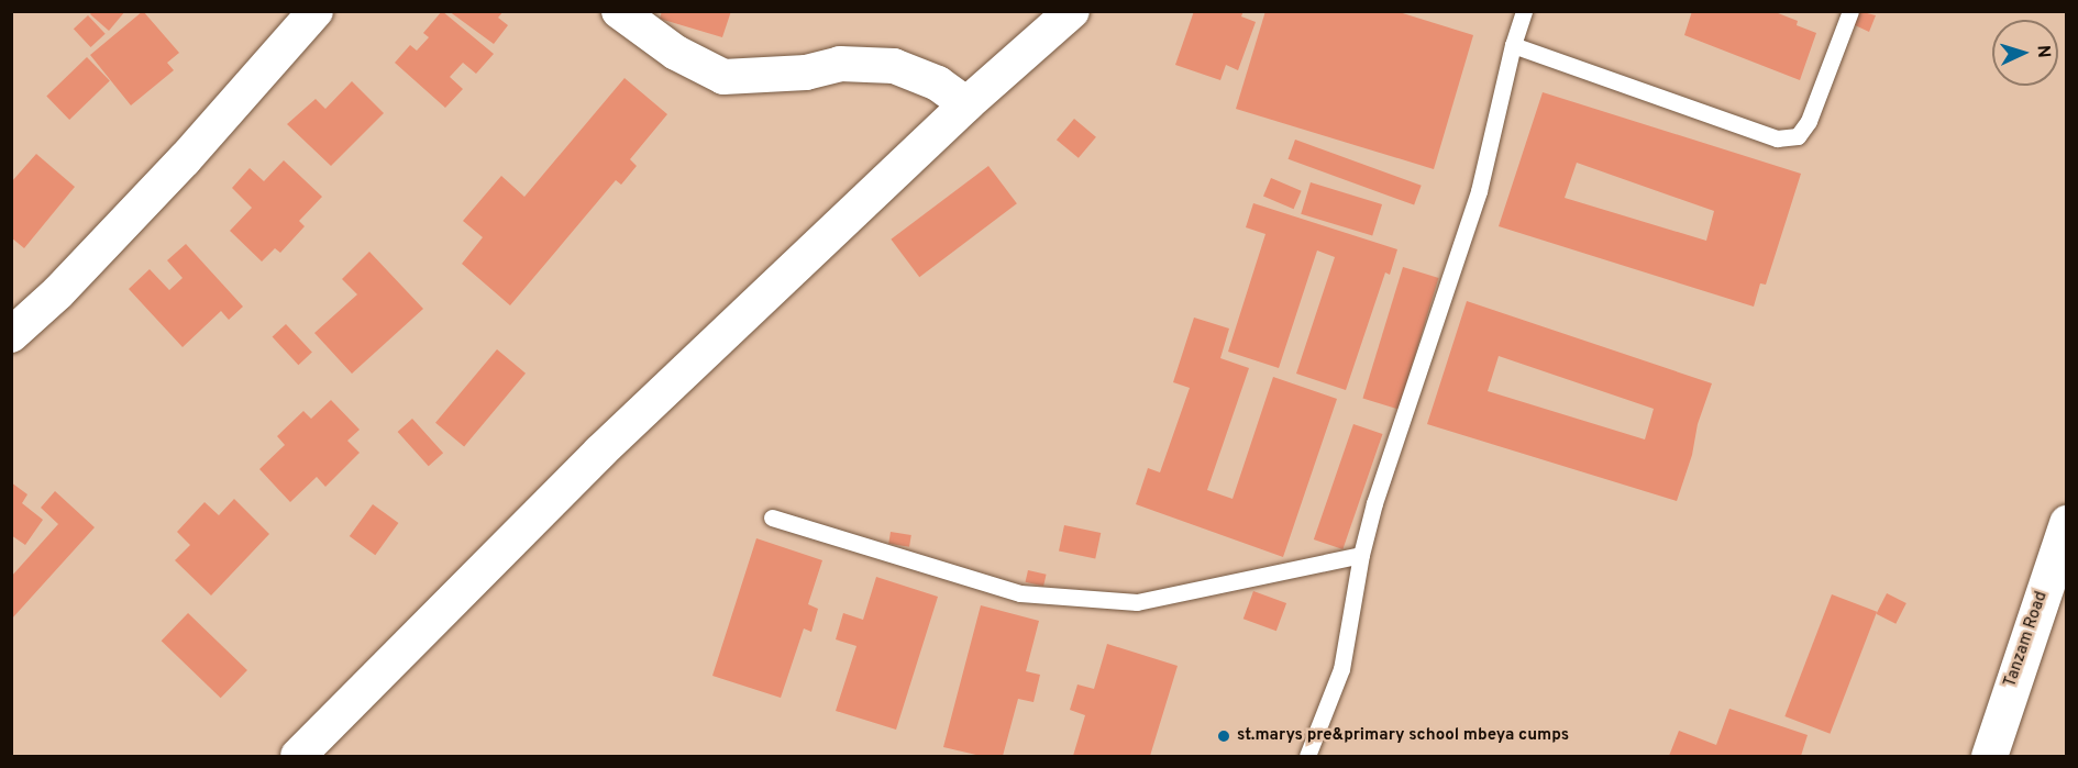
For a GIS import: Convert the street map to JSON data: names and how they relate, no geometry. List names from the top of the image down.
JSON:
{
  "streets": {
    "highway": ["Tanzam Road"]
  },
  "places": ["st.marys pre&primary school mbeya cumps"],
  "north": "right"
}
